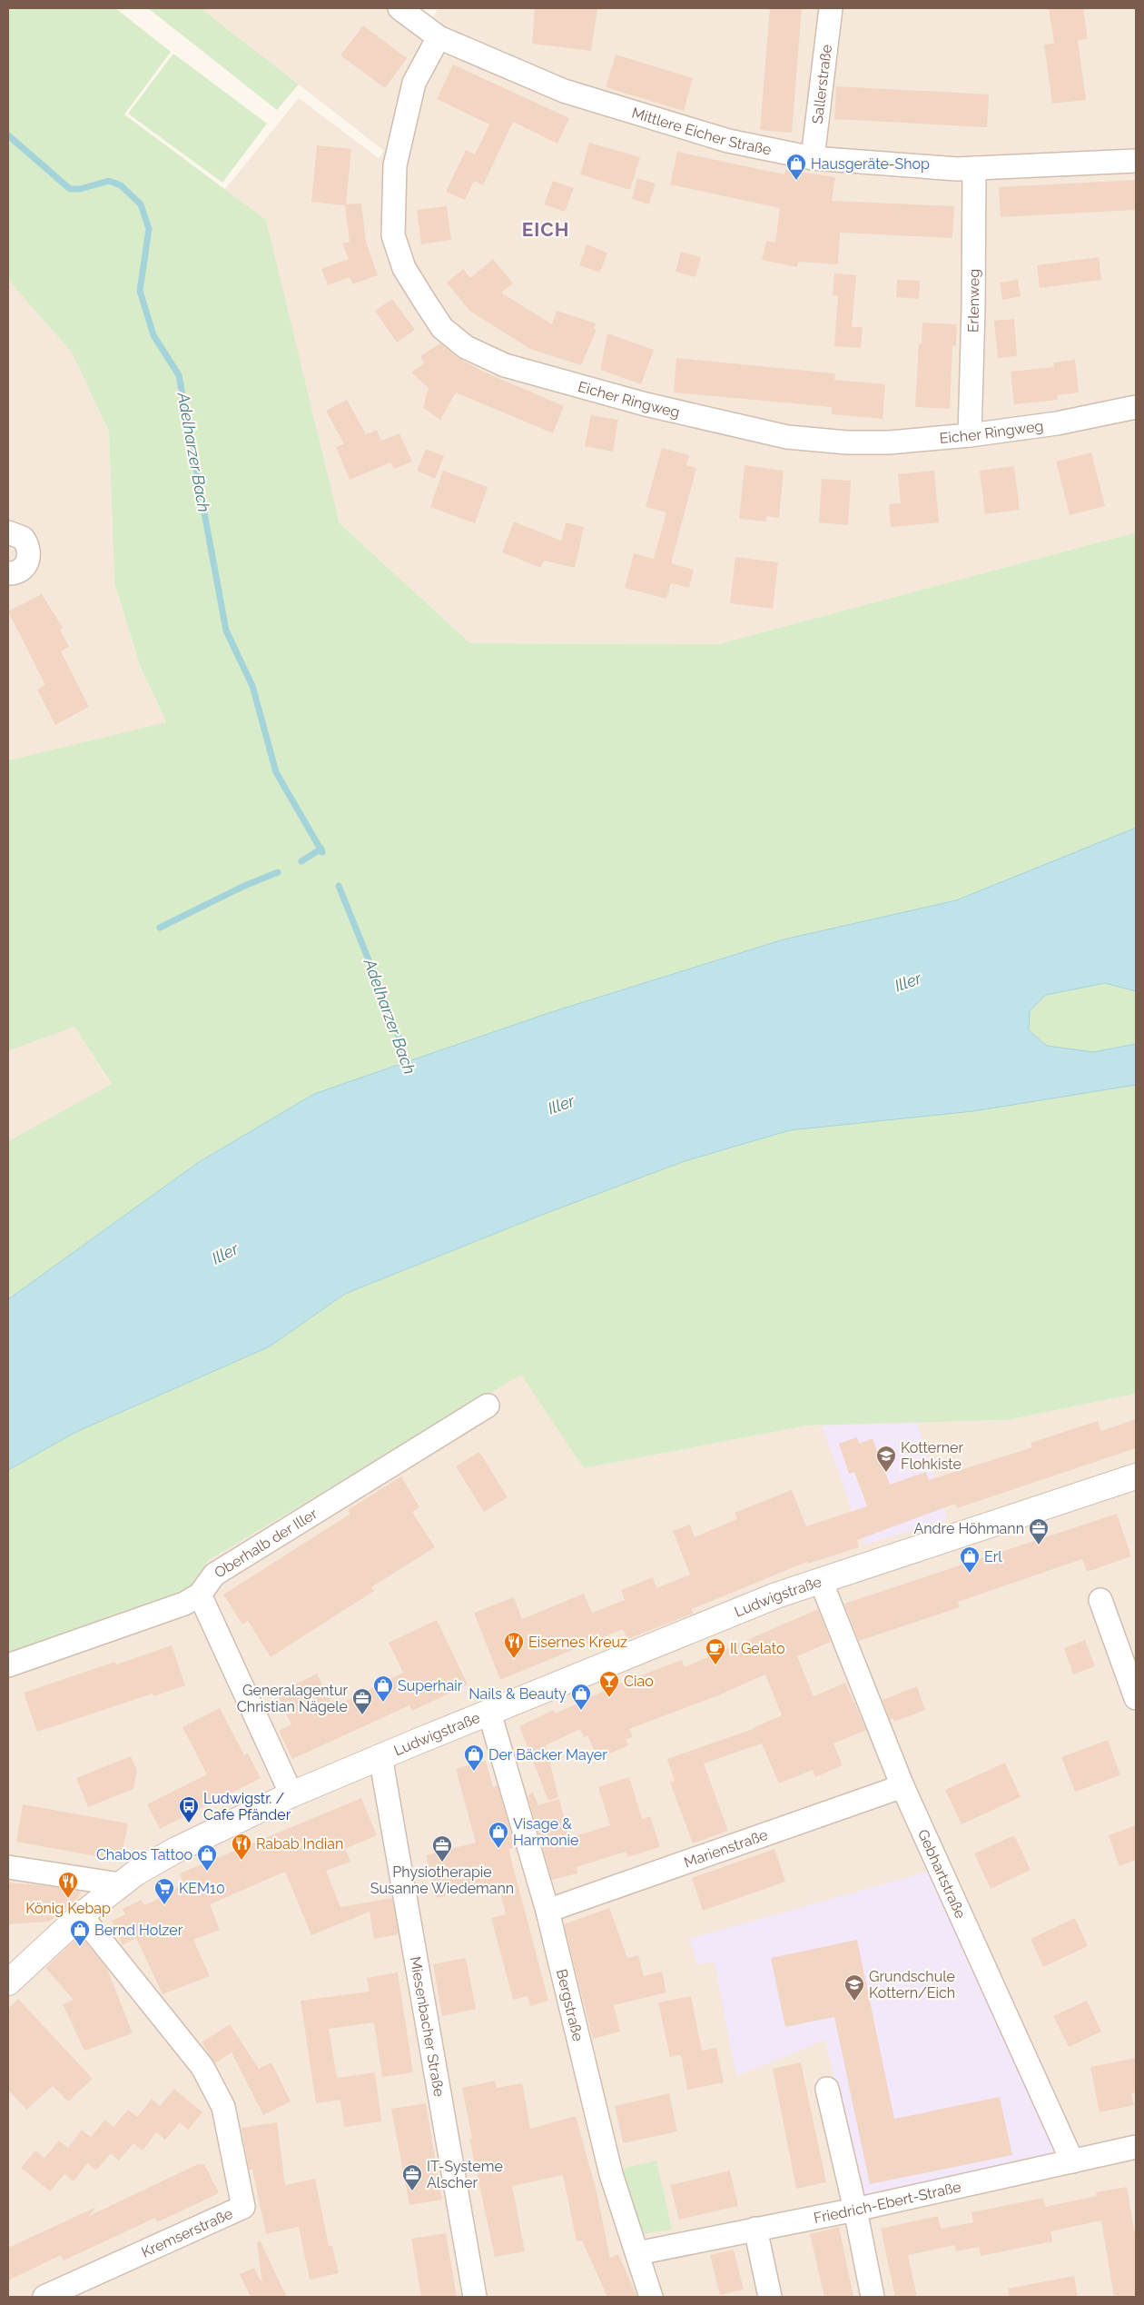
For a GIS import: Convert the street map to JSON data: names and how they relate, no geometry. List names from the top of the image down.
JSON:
{
  "streets": {
    "street": [
      "Sallerstraße",
      "Mittlere Eicher Straße",
      "Erlenweg",
      "Eicher Ringweg",
      "Oberhalb der Iller",
      "Ludwigstraße",
      "Marienstraße",
      "Gebhartstraße",
      "Bergstraße",
      "Miesenbacher Straße",
      "Friedrich-Ebert-Straße",
      "Kremserstraße"
    ]
  },
  "crossings": [
    ["Sallerstraße", "Mittlere Eicher Straße"],
    ["Mittlere Eicher Straße", "Erlenweg"],
    ["Mittlere Eicher Straße", "Eicher Ringweg"],
    ["Erlenweg", "Eicher Ringweg"],
    ["Ludwigstraße", "Gebhartstraße"],
    ["Ludwigstraße", "Bergstraße"],
    ["Ludwigstraße", "Miesenbacher Straße"],
    ["Ludwigstraße", "Kremserstraße"],
    ["Marienstraße", "Gebhartstraße"],
    ["Marienstraße", "Bergstraße"],
    ["Gebhartstraße", "Friedrich-Ebert-Straße"],
    ["Bergstraße", "Friedrich-Ebert-Straße"]
  ],
  "districts": ["EICH"],
  "water": ["Adelharzer Bach", "Iller"],
  "places": {
    "shop": [
      "Hausgeräte-Shop",
      "Erl",
      "Superhair",
      "Nails & Beauty",
      "Der Bäcker Mayer",
      "Visage & Harmonie",
      "Chabos Tattoo",
      "Bernd Holzer"
    ],
    "school or university": ["Kotterner Flohkiste", "Grundschule Kottern/Eich"],
    "office": [
      "Andre Höhmann",
      "Generalagentur Christian Nägele",
      "Physiotherapie Susanne Wiedemann",
      "IT-Systeme Alscher"
    ],
    "restaurant": ["Eisernes Kreuz", "Rabab Indian", "König Kebap"],
    "cafe": ["Il Gelato"],
    "bar": ["Ciao"],
    "bus stop": ["Ludwigstr. / Cafe Pfänder"],
    "supermarket": ["KEM10"]
  }
}
